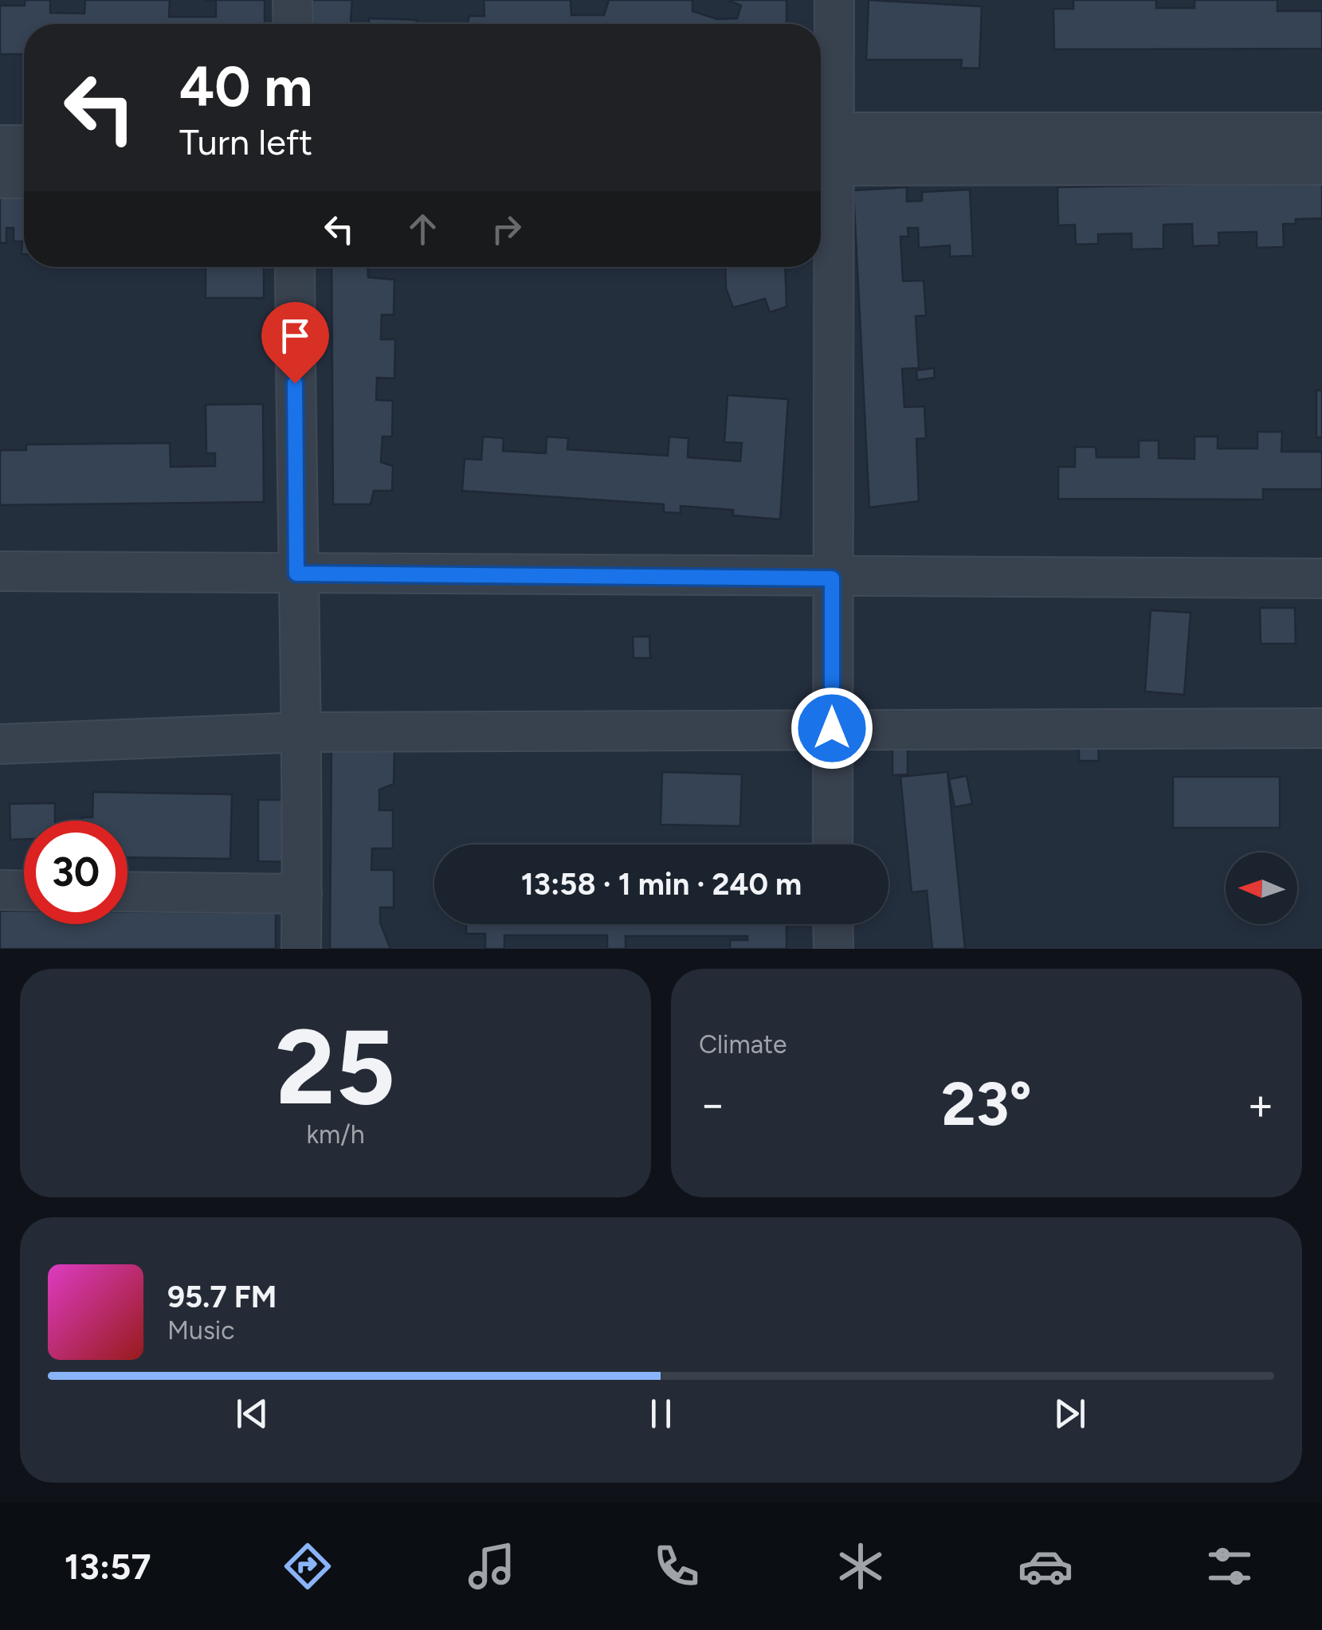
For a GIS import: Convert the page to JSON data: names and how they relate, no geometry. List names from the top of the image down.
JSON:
{
  "north": "left",
  "page": {
    "turn": ["40 m", "Turn left"],
    "limit": "30",
    "trip": "13:58 · 1 min · 240 m",
    "tile": [
      ["25", "km/h"],
      "Climate"
    ],
    "heat": ["−", "23°", "+"],
    "song": ["95.7 FM", "Music"],
    "tabs": "13:57"
  }
}
